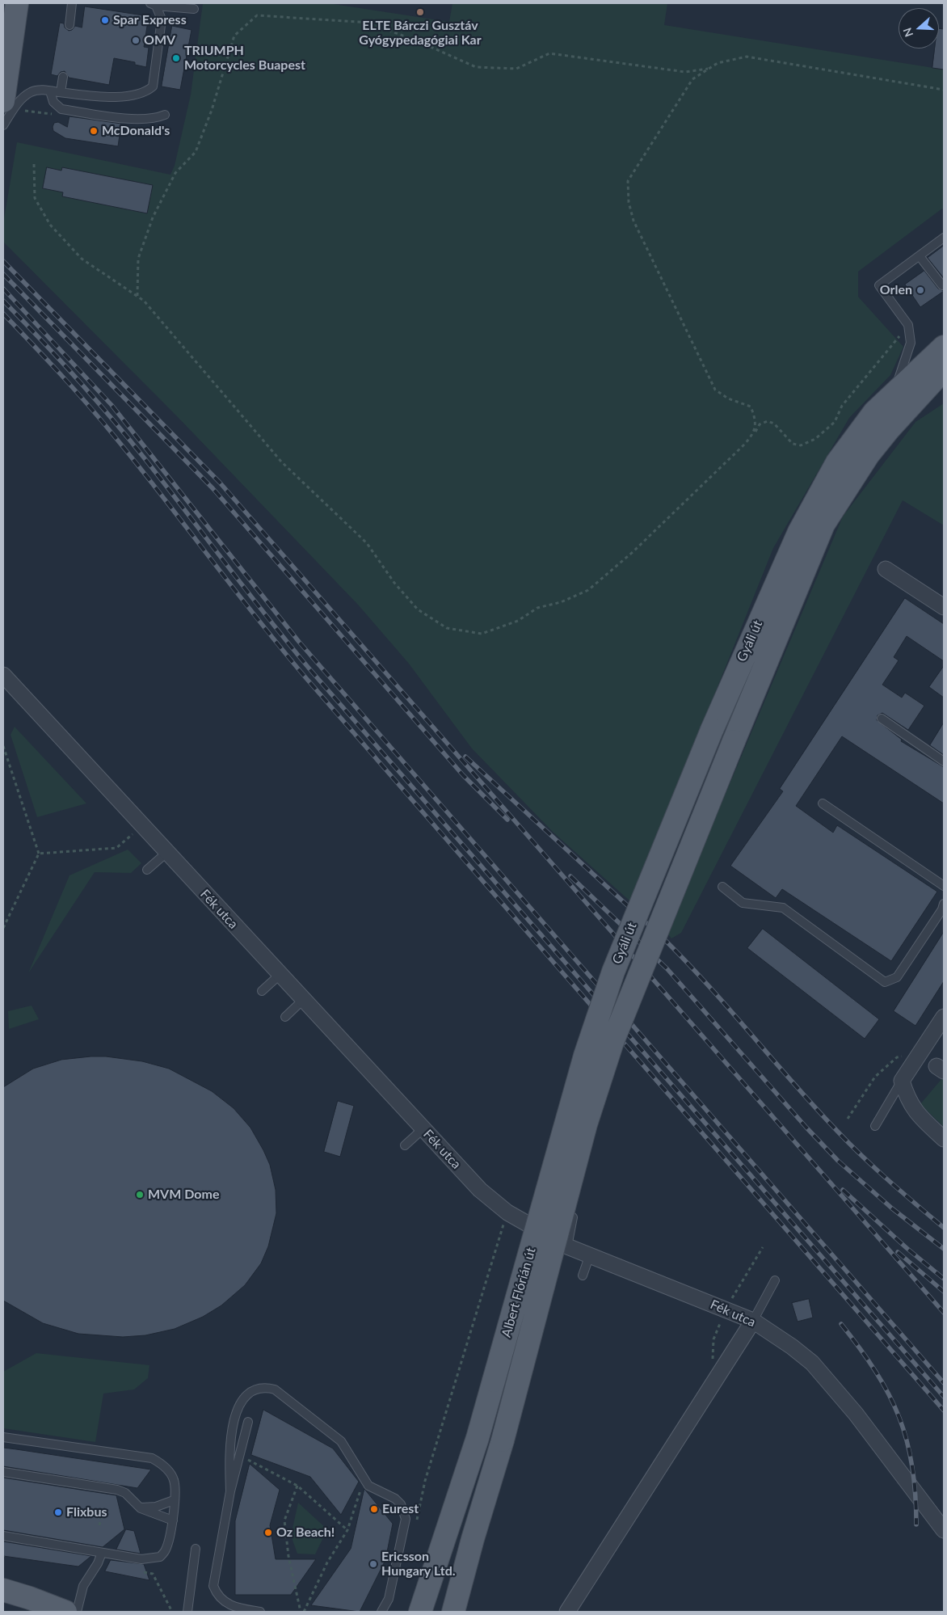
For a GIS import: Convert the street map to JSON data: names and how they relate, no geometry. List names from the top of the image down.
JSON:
{
  "streets": {
    "main road": ["Gyáli út", "Albert Flórián út"],
    "street": ["Fék utca"]
  },
  "crossings": [
    ["Gyáli út", "Albert Flórián út"]
  ],
  "places": [
    "ELTE Bárczi Gusztáv Gyógypedagógiai Kar",
    "Spar Express",
    "OMV",
    "TRIUMPH Motorcycles Buapest",
    "McDonald's",
    "Orlen",
    "MVM Dome",
    "Eurest",
    "Flixbus",
    "Oz Beach!",
    "Ericsson Hungary Ltd."
  ],
  "north": "left"
}
